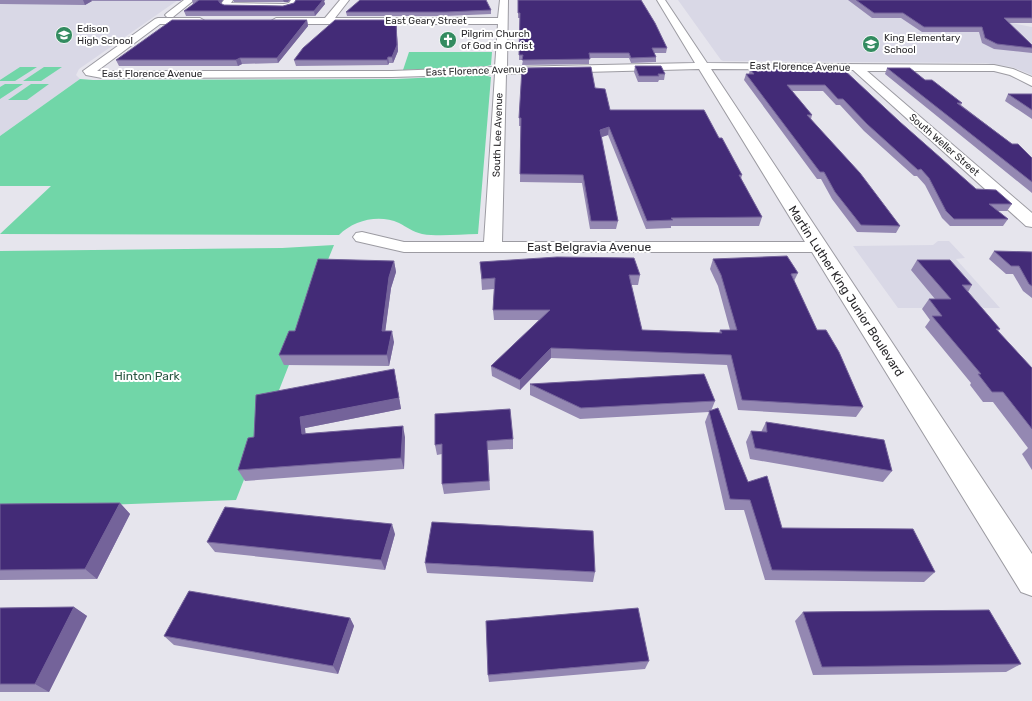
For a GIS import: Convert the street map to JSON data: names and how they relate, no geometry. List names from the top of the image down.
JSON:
{
  "streets": {
    "street": [
      "East Geary Street",
      "East Florence Avenue",
      "South Lee Avenue",
      "South Weller Street",
      "East Belgravia Avenue",
      "Martin Luther King Junior Boulevard"
    ]
  },
  "crossings": [
    ["East Geary Street", "South Lee Avenue"],
    ["East Florence Avenue", "South Lee Avenue"],
    ["East Florence Avenue", "South Weller Street"],
    ["East Florence Avenue", "Martin Luther King Junior Boulevard"],
    ["South Lee Avenue", "East Belgravia Avenue"],
    ["East Belgravia Avenue", "Martin Luther King Junior Boulevard"]
  ],
  "parks": ["Hinton Park"],
  "places": {
    "school or university": ["Edison High School", "King Elementary School"],
    "church": ["Pilgrim Church of God in Christ"]
  }
}
